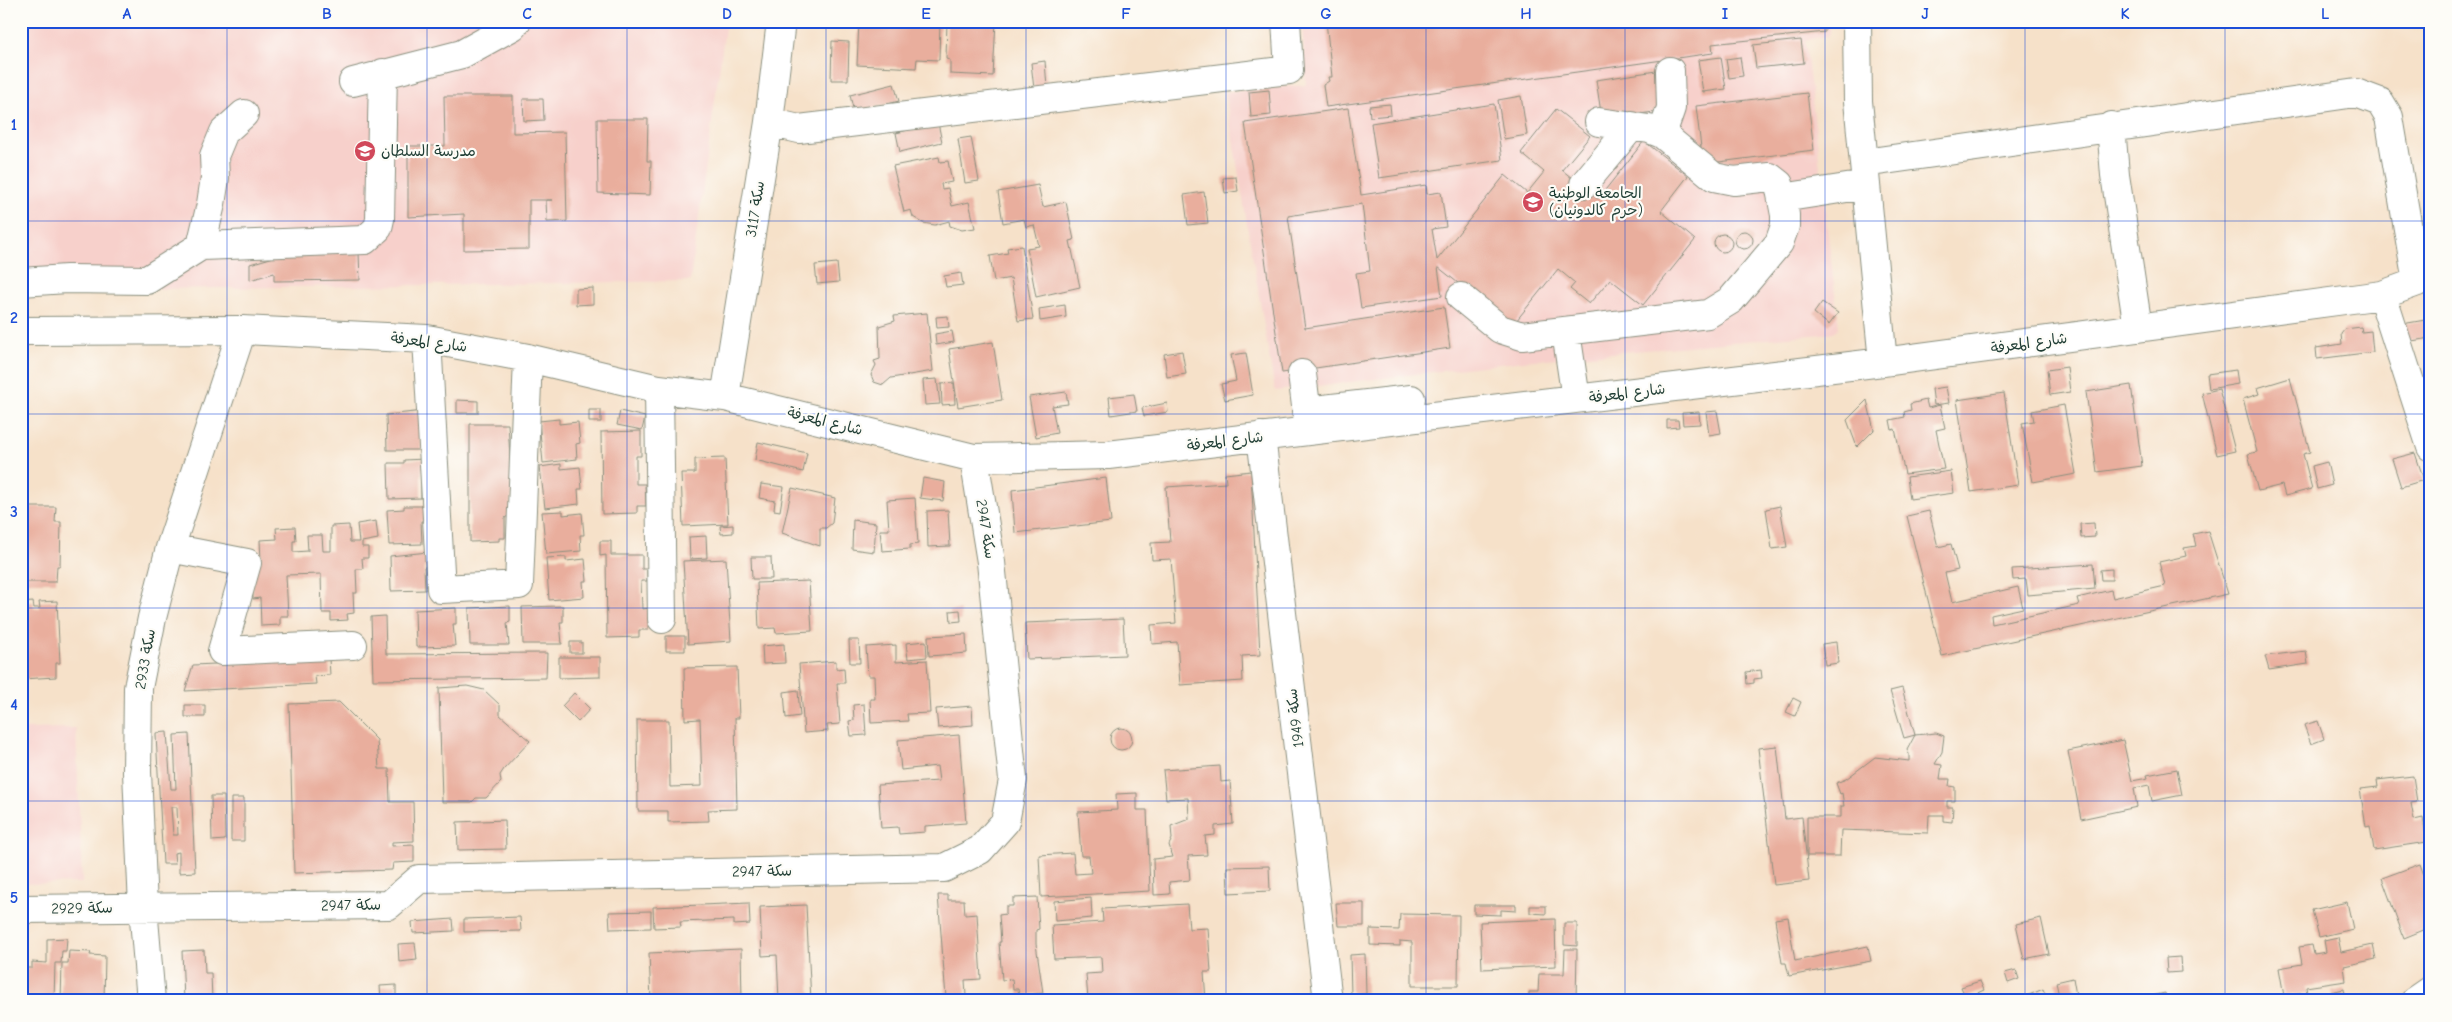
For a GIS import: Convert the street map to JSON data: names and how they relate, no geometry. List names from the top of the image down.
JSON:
{
  "streets": {
    "street": [
      "سكة 3117",
      "شارع المعرفة",
      "سكة 2947",
      "سكة 2933",
      "سكة 1949",
      "سكة 2929"
    ]
  },
  "crossings": [
    ["سكة 3117", "شارع المعرفة"],
    ["شارع المعرفة", "سكة 2947"],
    ["شارع المعرفة", "سكة 2933"],
    ["شارع المعرفة", "سكة 1949"],
    ["سكة 2947", "سكة 2933"],
    ["سكة 2947", "سكة 2929"],
    ["سكة 2933", "سكة 2929"]
  ],
  "places": {
    "school or university": ["مدرسة السلطان", "الجامعة الوطنية (حرم كالدونيان)"]
  },
  "grid": {
    "columns": [
      "A",
      "B",
      "C",
      "D",
      "E",
      "F",
      "G",
      "H",
      "I",
      "J",
      "K",
      "L"
    ],
    "rows": [
      "1",
      "2",
      "3",
      "4",
      "5"
    ]
  }
}
